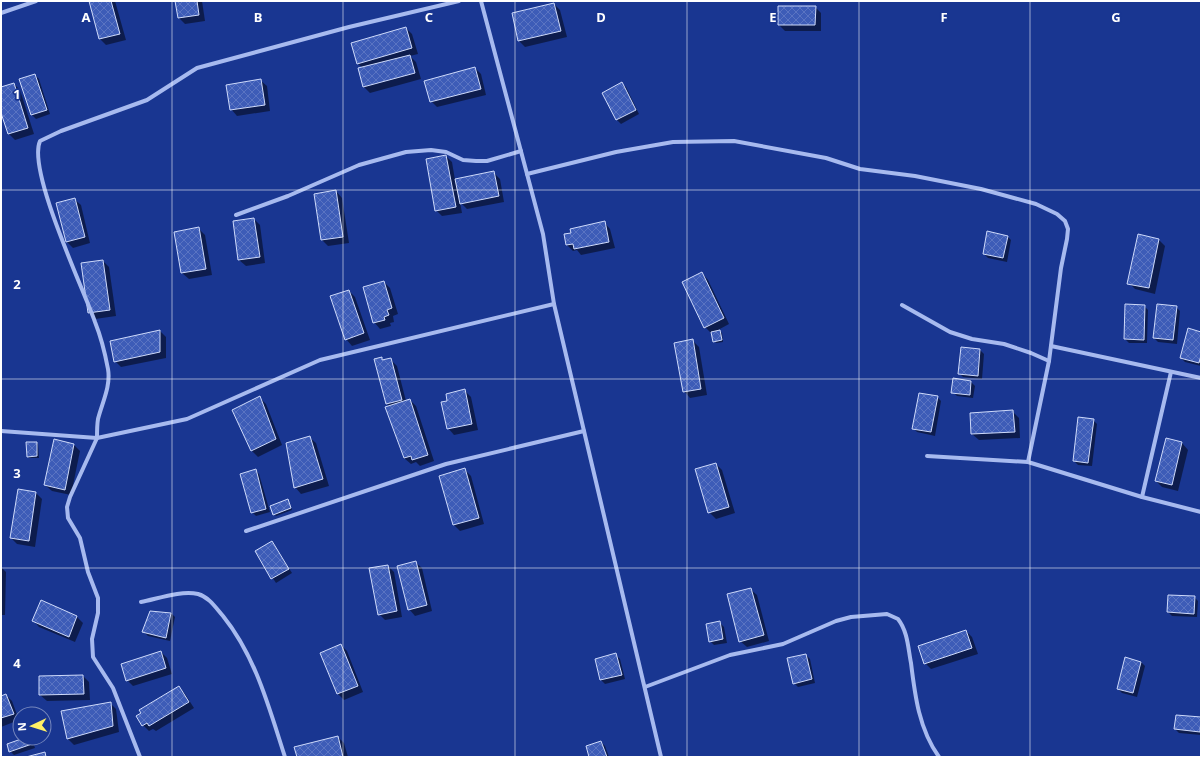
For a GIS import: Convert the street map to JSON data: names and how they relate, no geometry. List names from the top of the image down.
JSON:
{
  "north": "left",
  "grid": {
    "columns": [
      "A",
      "B",
      "C",
      "D",
      "E",
      "F",
      "G"
    ],
    "rows": [
      "1",
      "2",
      "3",
      "4"
    ]
  }
}
